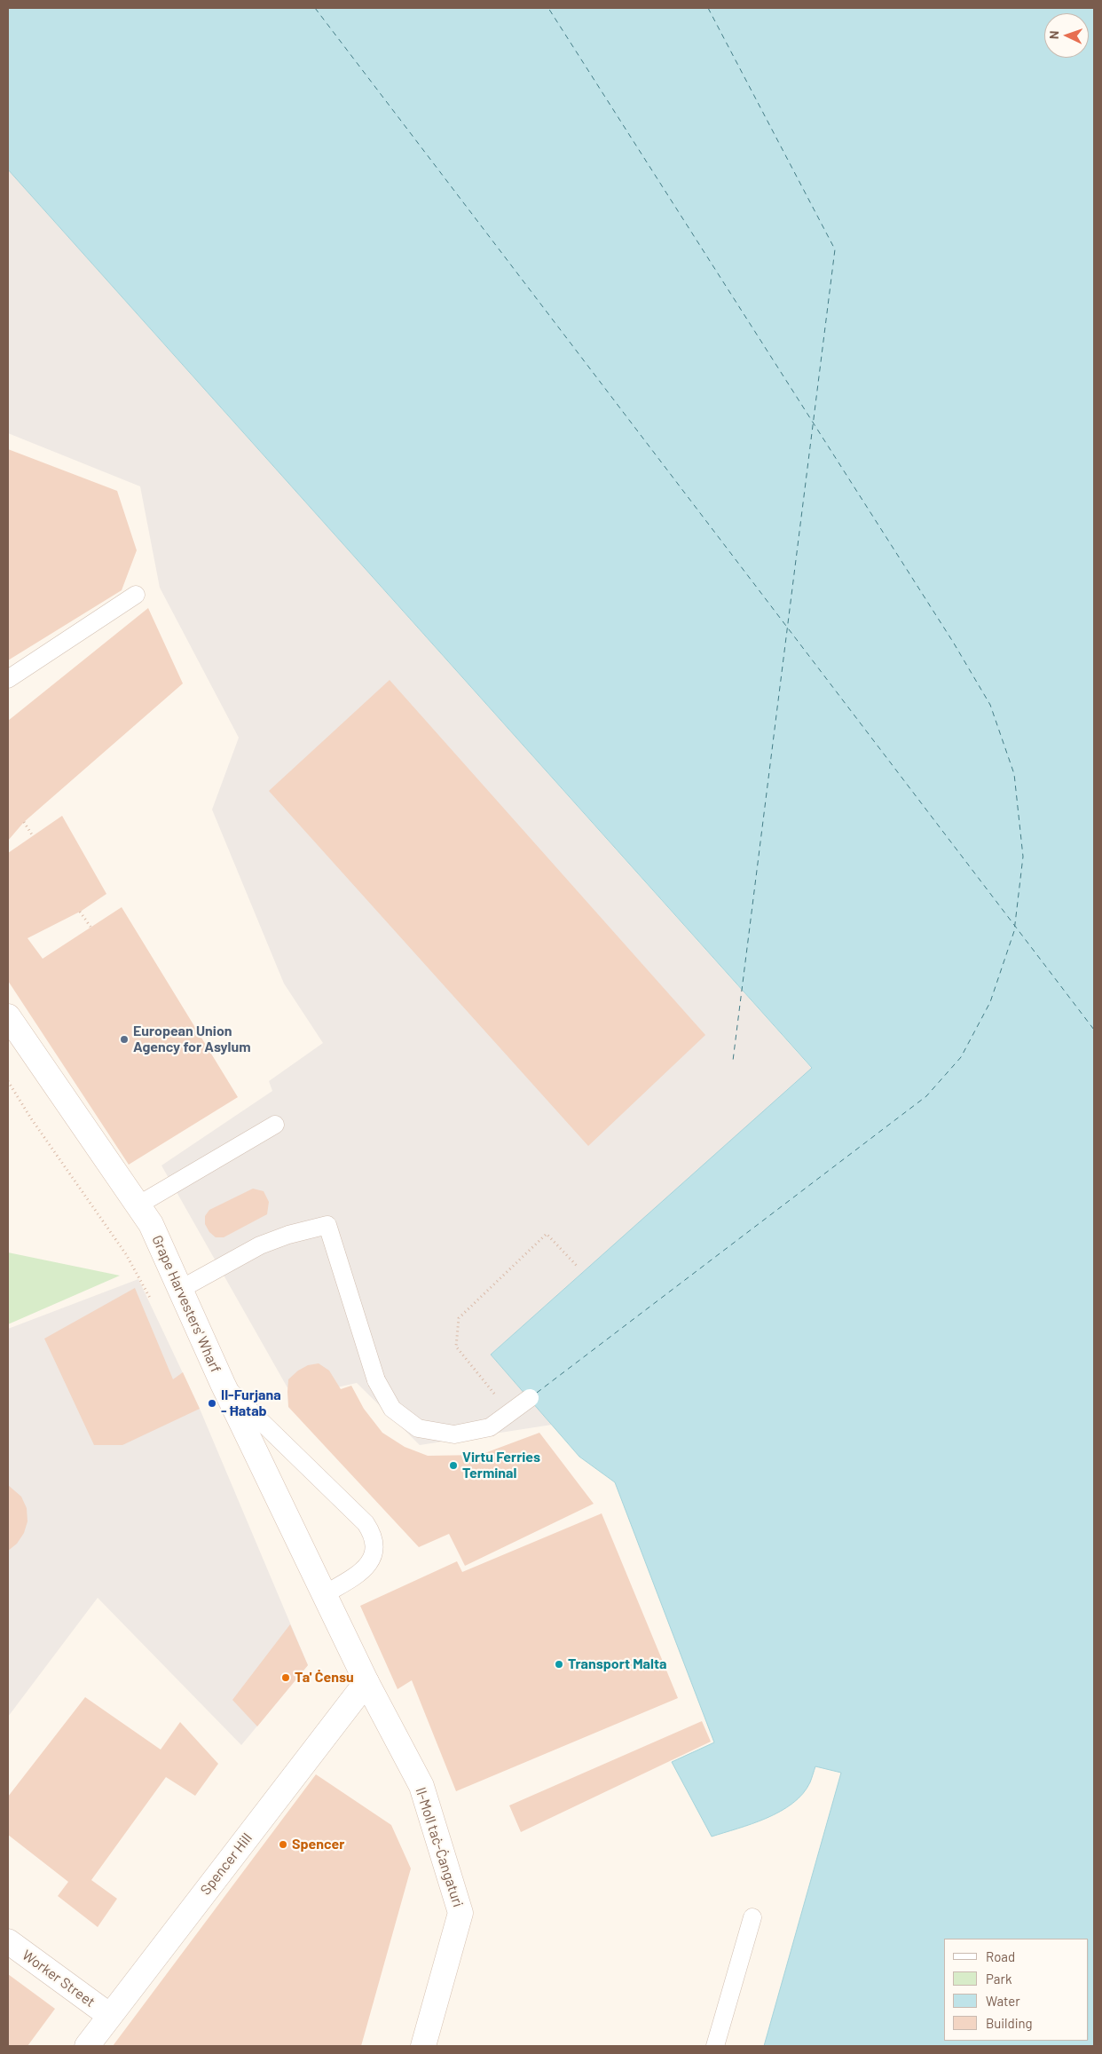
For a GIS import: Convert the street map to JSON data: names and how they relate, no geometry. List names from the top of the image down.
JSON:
{
  "streets": {
    "street": [
      "Grape Harvesters' Wharf",
      "Il-Moll taċ-Ċangaturi",
      "Spencer Hill",
      "Worker Street"
    ]
  },
  "crossings": [
    ["Grape Harvesters' Wharf", "Il-Moll taċ-Ċangaturi"],
    ["Grape Harvesters' Wharf", "Spencer Hill"],
    ["Il-Moll taċ-Ċangaturi", "Spencer Hill"],
    ["Spencer Hill", "Worker Street"]
  ],
  "places": [
    "European Union Agency for Asylum",
    "Il-Furjana - Ħatab",
    "Virtu Ferries Terminal",
    "Transport Malta",
    "Ta' Ċensu",
    "Spencer"
  ],
  "legend": [
    "Road",
    "Park",
    "Water",
    "Building"
  ],
  "north": "left"
}
